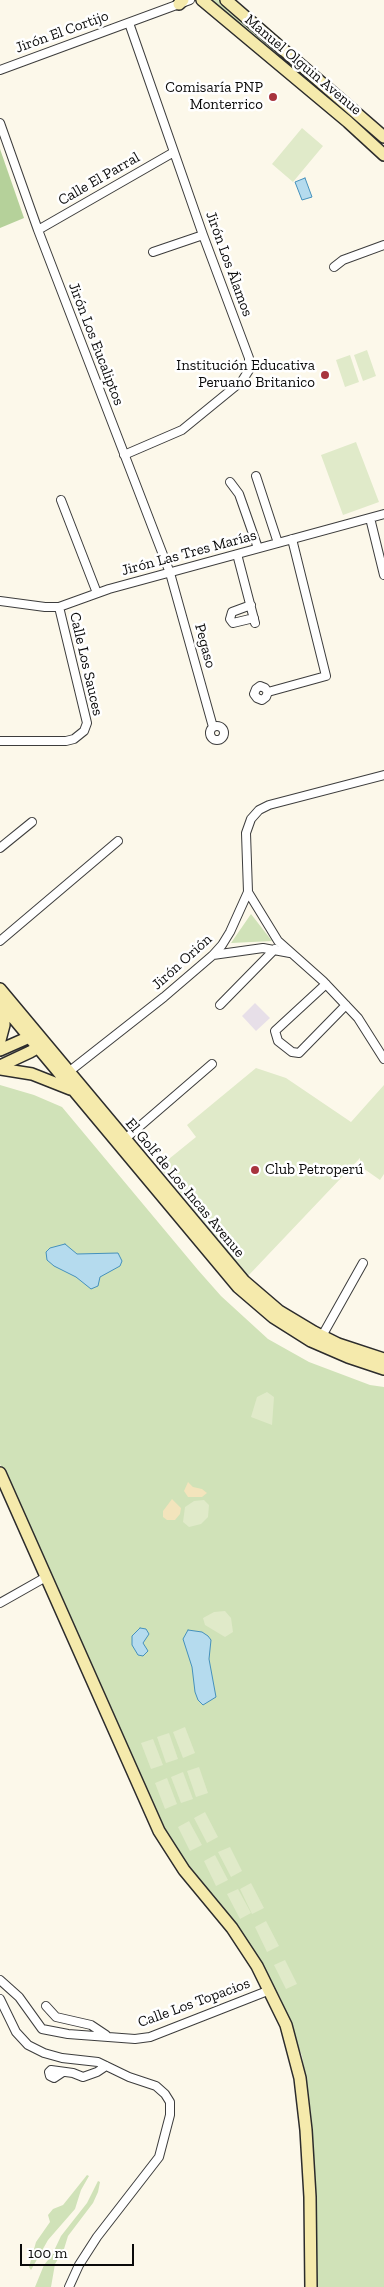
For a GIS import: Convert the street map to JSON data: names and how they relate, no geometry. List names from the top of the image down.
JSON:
{
  "streets": {
    "street": [
      "Jirón El Cortijo",
      "Manuel Olguin Avenue",
      "Calle El Parral",
      "Jirón Los Álamos",
      "Jirón Los Eucaliptos",
      "Jirón Las Tres Marías",
      "Pegaso",
      "Calle Los Sauces",
      "Jirón Orión",
      "El Golf de Los Incas Avenue",
      "Calle Los Topacios"
    ]
  },
  "crossings": [
    ["Jirón El Cortijo", "Jirón Los Álamos"],
    ["Calle El Parral", "Jirón Los Álamos"],
    ["Calle El Parral", "Jirón Los Eucaliptos"],
    ["Jirón Los Álamos", "Jirón Los Eucaliptos"],
    ["Jirón Los Eucaliptos", "Jirón Las Tres Marías"],
    ["Jirón Los Eucaliptos", "Pegaso"],
    ["Jirón Las Tres Marías", "Pegaso"],
    ["Jirón Las Tres Marías", "Calle Los Sauces"],
    ["Jirón Orión", "El Golf de Los Incas Avenue"]
  ],
  "places": ["Comisaría PNP Monterrico", "Institución Educativa Peruano Britanico", "Club Petroperú"],
  "scale_bar": "100 m"
}
